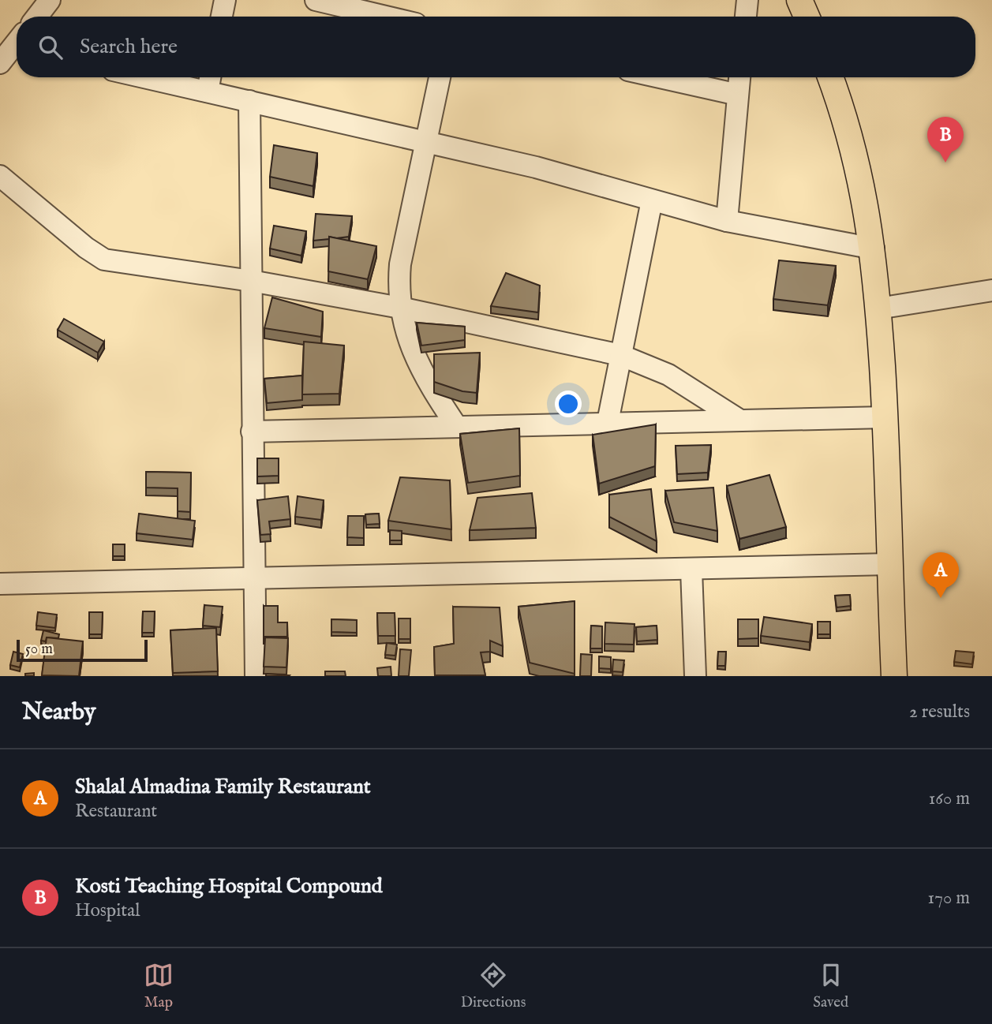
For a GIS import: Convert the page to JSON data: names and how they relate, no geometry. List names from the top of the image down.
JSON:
{
  "scale_bar": "50 m",
  "page": {
    "search": "Search here",
    "pins": ["B", "A"],
    "scale": "50 m",
    "heading": ["Nearby", "2 results"],
    "list": [
      {
        "mark": "A",
        "name": "Shalal Almadina Family Restaurant",
        "note": "Restaurant",
        "value": "160 m"
      },
      {
        "mark": "B",
        "name": "Kosti Teaching Hospital Compound",
        "note": "Hospital",
        "value": "170 m"
      }
    ],
    "nav": ["Map", "Directions", "Saved"]
  }
}
